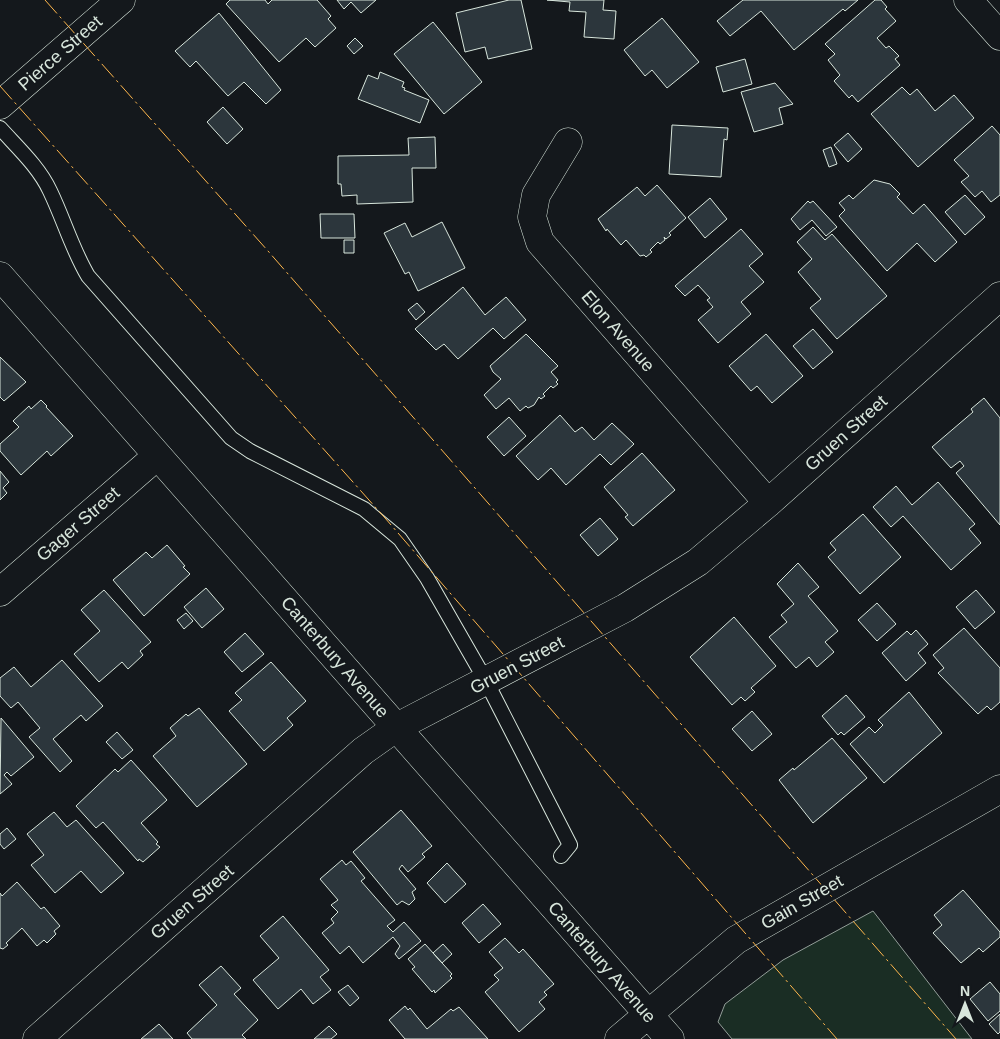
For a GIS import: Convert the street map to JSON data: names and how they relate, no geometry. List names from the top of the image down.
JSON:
{
  "streets": {
    "street": [
      "Pierce Street",
      "Elon Avenue",
      "Gruen Street",
      "Gager Street",
      "Canterbury Avenue",
      "Gain Street"
    ]
  },
  "crossings": [
    ["Elon Avenue", "Gruen Street"],
    ["Gruen Street", "Canterbury Avenue"],
    ["Gager Street", "Canterbury Avenue"],
    ["Canterbury Avenue", "Gain Street"]
  ],
  "north": "top"
}
